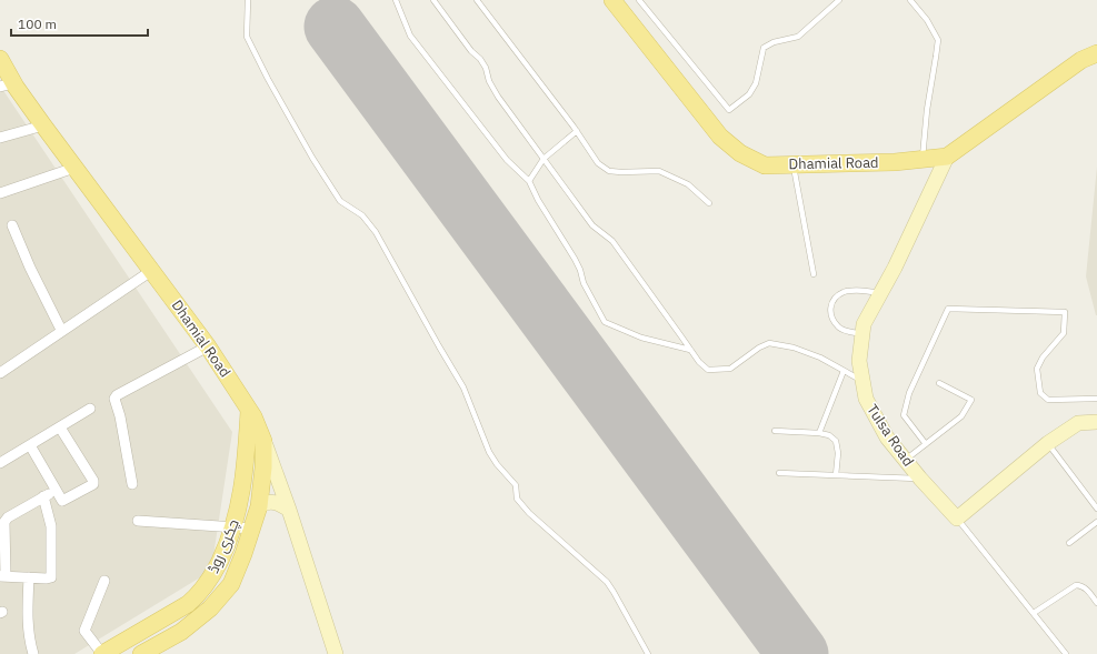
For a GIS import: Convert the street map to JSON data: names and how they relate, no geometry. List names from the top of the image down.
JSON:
{
  "streets": {
    "main road": ["Dhamial Road", "چکری روڈ"],
    "street": ["Tulsa Road"]
  },
  "crossings": [
    ["Dhamial Road", "Tulsa Road"],
    ["Dhamial Road", "چکری روڈ"]
  ],
  "scale_bar": "100 m"
}
